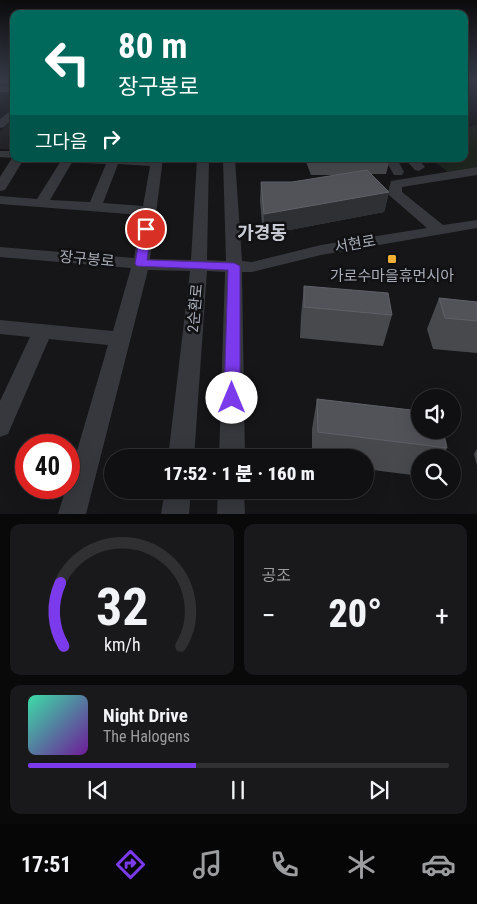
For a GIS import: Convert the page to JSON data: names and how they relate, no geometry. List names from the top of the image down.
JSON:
{
  "streets": {
    "street": ["서현로", "장구봉로", "2순환로"]
  },
  "crossings": [
    ["서현로", "장구봉로"],
    ["장구봉로", "2순환로"]
  ],
  "districts": ["가경동"],
  "places": {
    "transit": ["가로수마을휴먼시아"]
  },
  "page": {
    "turn": ["80 m", "장구봉로"],
    "then": "그다음",
    "limit": "40",
    "trip": "17:52 · 1 분 · 160 m",
    "tile": "공조",
    "heat": ["−", "20°", "+"],
    "song": ["Night Drive", "The Halogens"],
    "tabs": "17:51",
    "gauge": ["32", "km/h"]
  }
}
